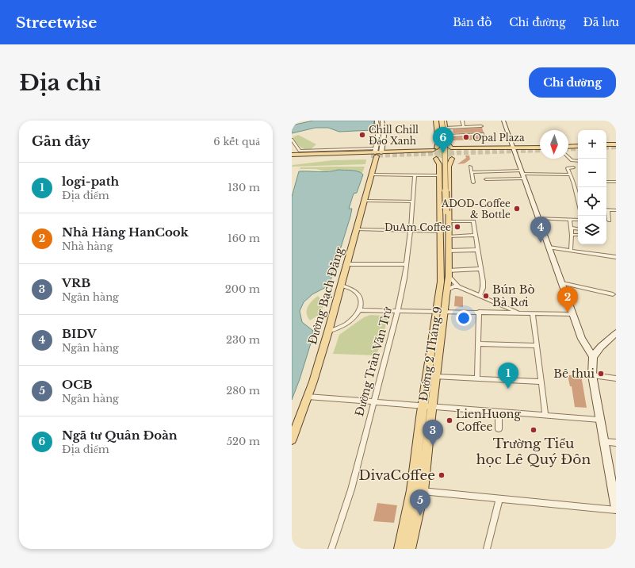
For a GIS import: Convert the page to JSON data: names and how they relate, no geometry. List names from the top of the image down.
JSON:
{
  "streets": {
    "main road": ["Đường Bạch Đằng", "Đường 2 Tháng 9"],
    "street": ["Đường Trần Văn Trứ"]
  },
  "places": [
    "Chill Chill Đảo Xanh",
    "Opal Plaza",
    "ADOD-Coffee & Bottle",
    "DuAm Coffee",
    "Bún Bò Bà Rơi",
    "Bê thui",
    "LienHuong Coffee",
    "Trường Tiểu học Lê Quý Đôn",
    "DivaCoffee"
  ],
  "north": "bottom",
  "page": {
    "header": "Streetwise",
    "nav": ["Bản đồ", "Chỉ đường", "Đã lưu"],
    "buttons": "Chỉ đường",
    "title": "Địa chỉ",
    "heading": ["Gần đây", "6 kết quả"],
    "pins": [
      "6",
      "4",
      "2",
      "1",
      "3",
      "5"
    ],
    "map_buttons": ["+", "−"],
    "list": [
      {
        "mark": "1",
        "name": "logi-path",
        "note": "Địa điểm",
        "value": "130 m"
      },
      {
        "mark": "2",
        "name": "Nhà Hàng HanCook",
        "note": "Nhà hàng",
        "value": "160 m"
      },
      {
        "mark": "3",
        "name": "VRB",
        "note": "Ngân hàng",
        "value": "200 m"
      },
      {
        "mark": "4",
        "name": "BIDV",
        "note": "Ngân hàng",
        "value": "230 m"
      },
      {
        "mark": "5",
        "name": "OCB",
        "note": "Ngân hàng",
        "value": "280 m"
      },
      {
        "mark": "6",
        "name": "Ngã tư Quân Đoàn",
        "note": "Địa điểm",
        "value": "520 m"
      }
    ]
  }
}
